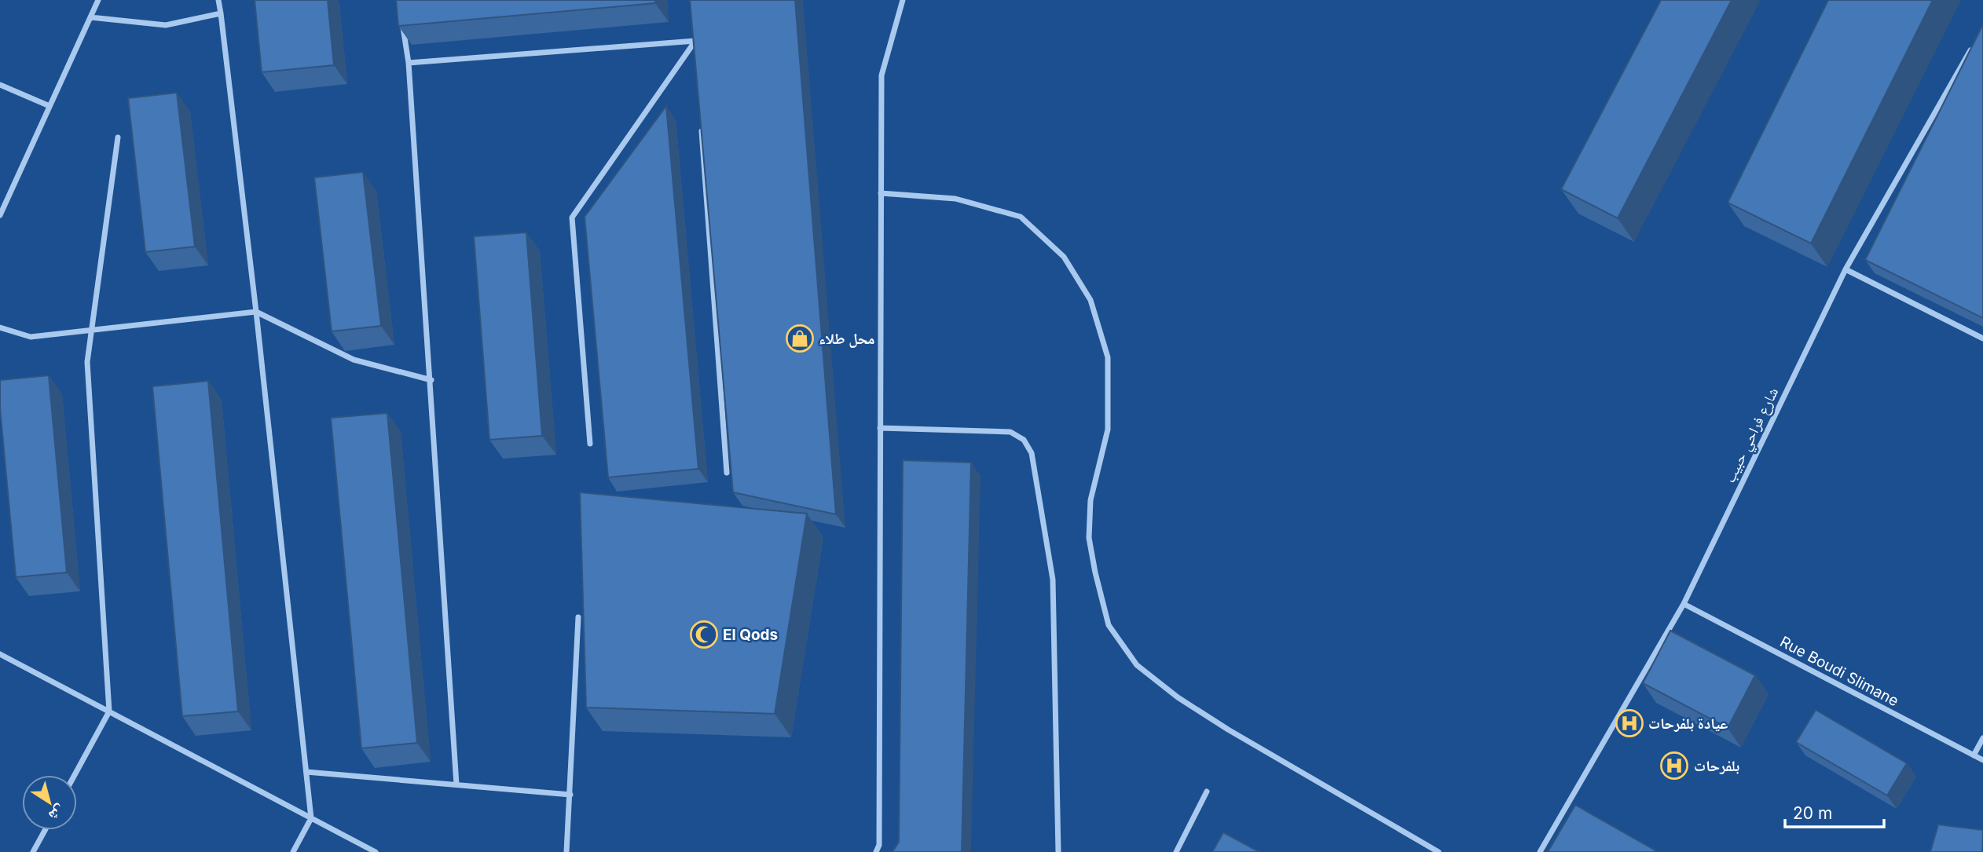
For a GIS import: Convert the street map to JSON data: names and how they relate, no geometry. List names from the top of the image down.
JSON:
{
  "streets": {
    "street": ["شارع فراحي حبيب", "Rue Boudi Slimane"]
  },
  "crossings": [
    ["شارع فراحي حبيب", "Rue Boudi Slimane"]
  ],
  "places": {
    "shop": ["محل طلاء"],
    "mosque": ["El Qods"],
    "hospital": ["عيادة بلفرحات", "بلفرحات"]
  },
  "scale_bar": "20 m",
  "north": "bottom right"
}
